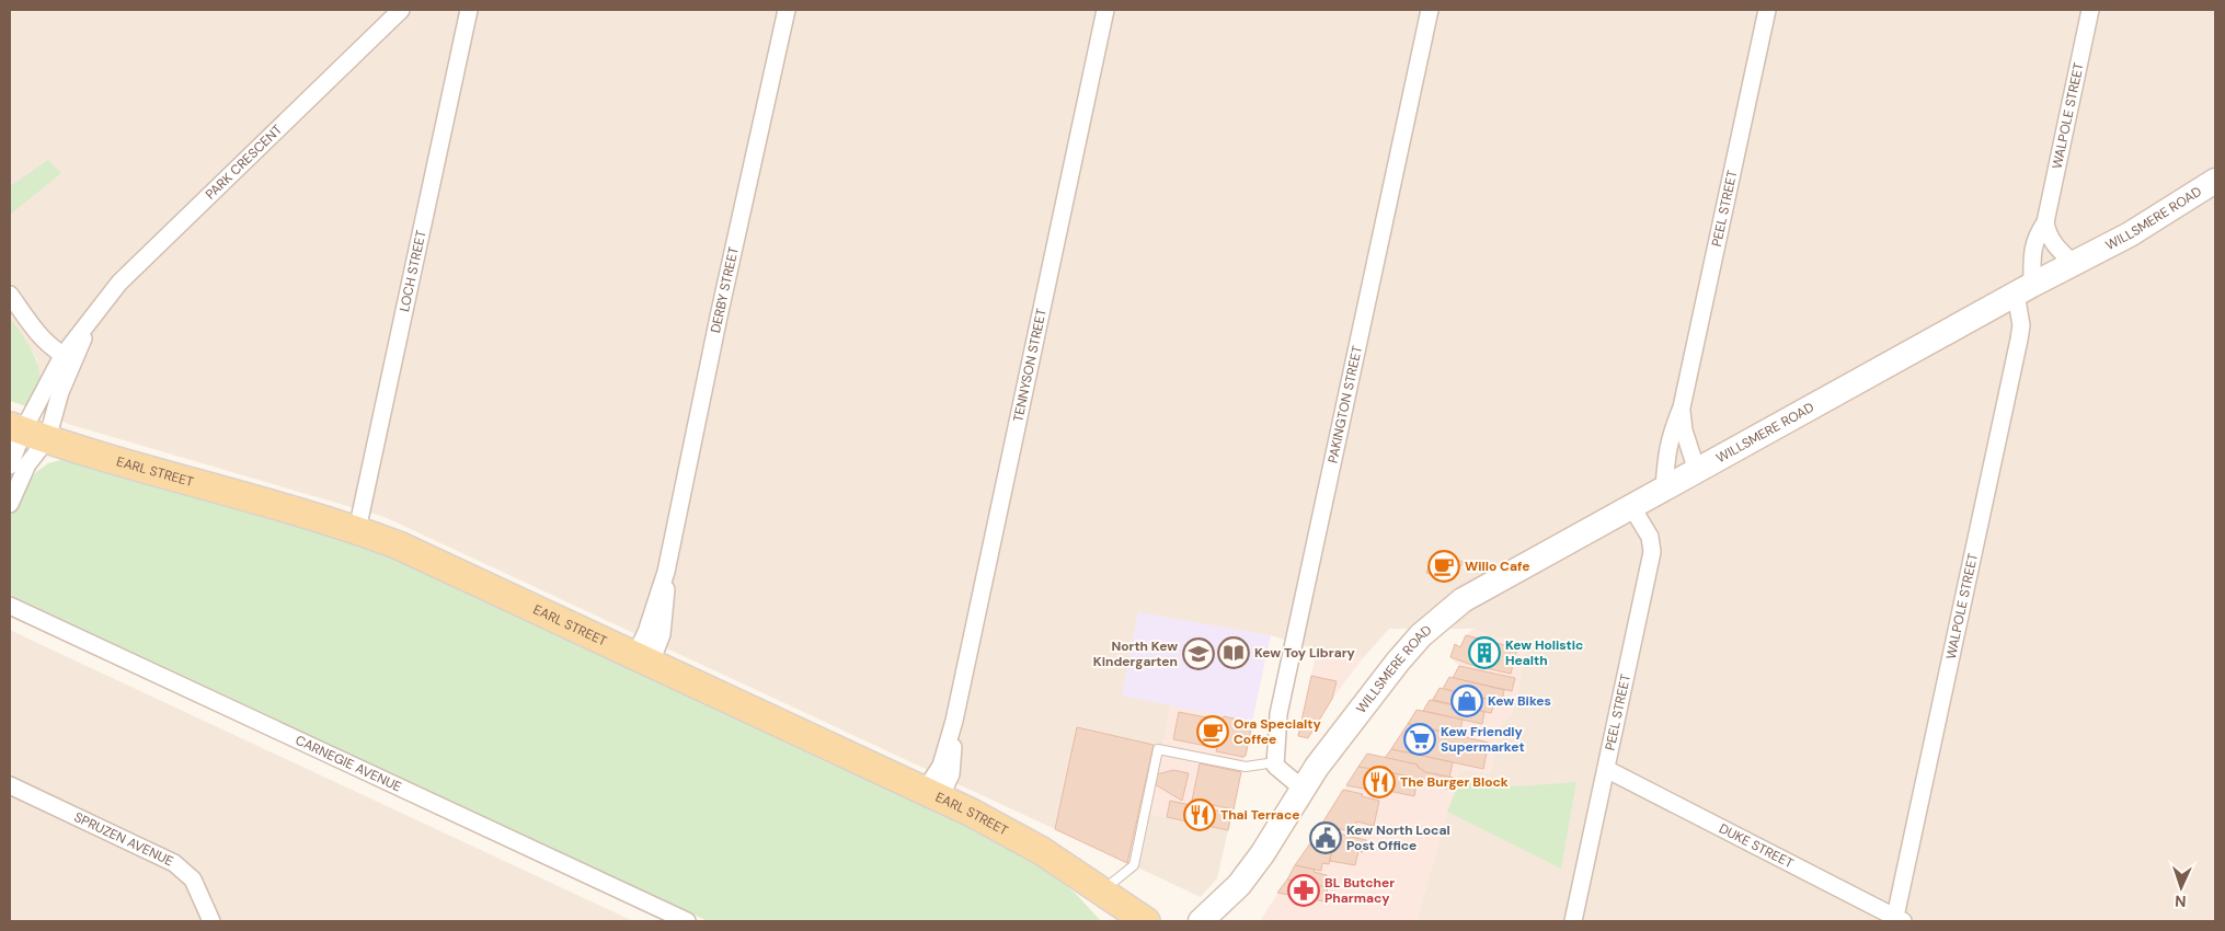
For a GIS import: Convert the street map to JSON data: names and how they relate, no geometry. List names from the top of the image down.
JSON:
{
  "streets": {
    "main road": ["WILLSMERE ROAD", "EARL STREET"],
    "street": [
      "WALPOLE STREET",
      "PARK CRESCENT",
      "PEEL STREET",
      "LOCH STREET",
      "DERBY STREET",
      "TENNYSON STREET",
      "PAKINGTON STREET",
      "CARNEGIE AVENUE",
      "SPRUZEN AVENUE",
      "DUKE STREET"
    ]
  },
  "crossings": [
    ["WALPOLE STREET", "WILLSMERE ROAD"],
    ["WALPOLE STREET", "DUKE STREET"],
    ["PARK CRESCENT", "EARL STREET"],
    ["PEEL STREET", "WILLSMERE ROAD"],
    ["PEEL STREET", "DUKE STREET"],
    ["LOCH STREET", "EARL STREET"],
    ["DERBY STREET", "EARL STREET"],
    ["TENNYSON STREET", "EARL STREET"]
  ],
  "places": {
    "cafe": ["Willo Cafe", "Ora Specialty Coffee"],
    "library": ["Kew Toy Library"],
    "building": ["Kew Holistic Health"],
    "school or university": ["North Kew Kindergarten"],
    "shop": ["Kew Bikes"],
    "supermarket": ["Kew Friendly Supermarket"],
    "restaurant": ["The Burger Block", "Thai Terrace"],
    "public building": ["Kew North Local Post Office"],
    "pharmacy": ["BL Butcher Pharmacy"]
  },
  "north": "bottom"
}
